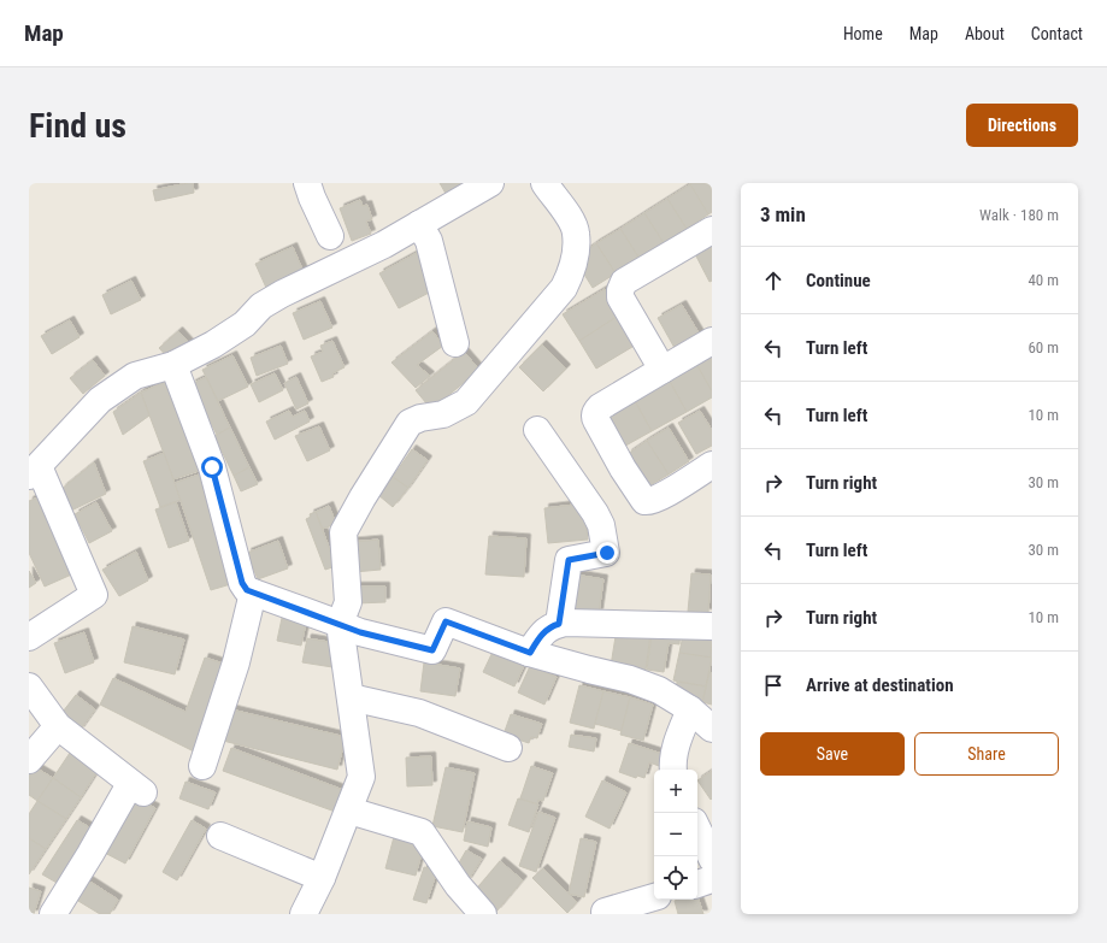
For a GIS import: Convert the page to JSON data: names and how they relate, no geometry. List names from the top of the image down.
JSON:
{
  "page": {
    "header": "Map",
    "nav": [
      "Home",
      "Map",
      "About",
      "Contact"
    ],
    "buttons": [
      "Directions",
      ["Save", "Share"]
    ],
    "title": "Find us",
    "heading": ["3 min", "Walk · 180 m"],
    "list": [
      ["Continue", "40 m"],
      ["Turn left", "60 m"],
      ["Turn left", "10 m"],
      ["Turn right", "30 m"],
      ["Turn left", "30 m"],
      ["Turn right", "10 m"],
      "Arrive at destination"
    ],
    "map_buttons": ["+", "−"]
  }
}
